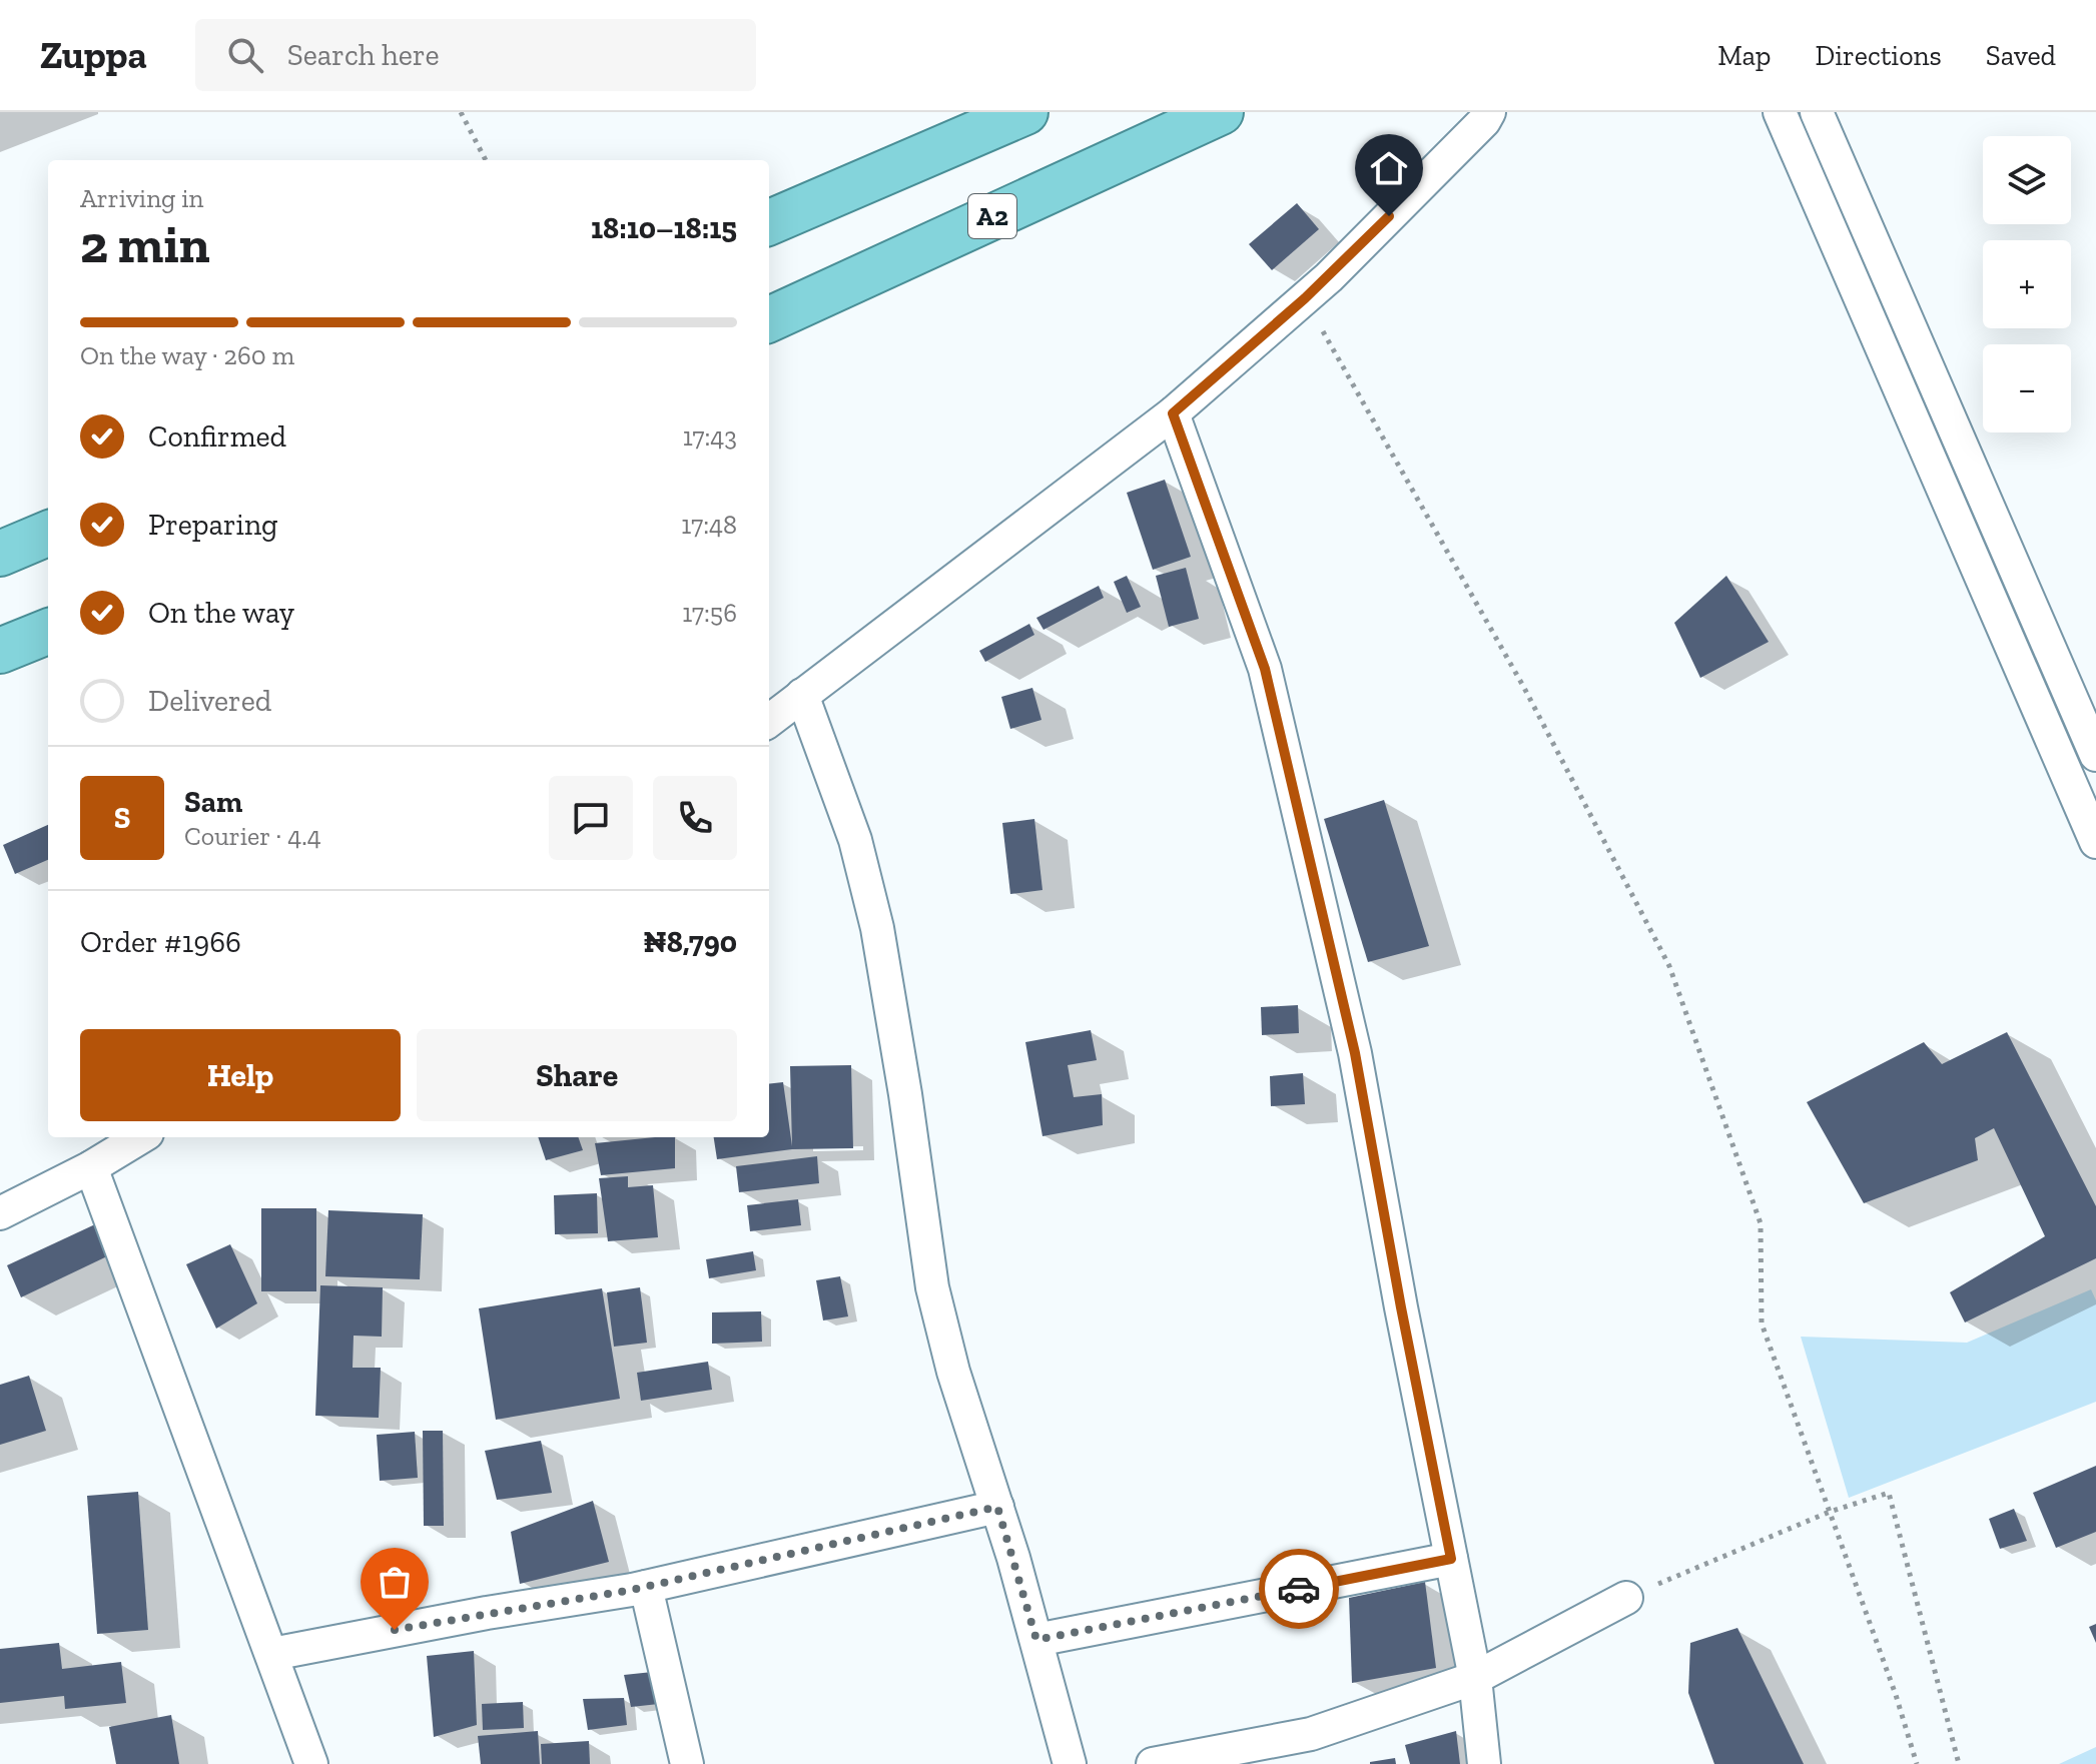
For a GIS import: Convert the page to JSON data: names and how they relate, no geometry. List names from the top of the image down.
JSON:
{
  "streets": {
    "highway": ["A2"]
  },
  "page": {
    "header": "Zuppa",
    "search": "Search here",
    "nav": ["Map", "Directions", "Saved"],
    "map_buttons": ["+", "−"],
    "heading": ["2 min", "Arriving in", "18:10–18:15"],
    "panel": [
      "Sam",
      "Courier · 4.4",
      "Order #1966",
      "₦8,790"
    ],
    "bar": "On the way · 260 m",
    "list": [
      ["Confirmed", "17:43"],
      ["Preparing", "17:48"],
      ["On the way", "17:56"],
      "Delivered"
    ],
    "round": "S",
    "buttons": ["Help", "Share"]
  }
}
